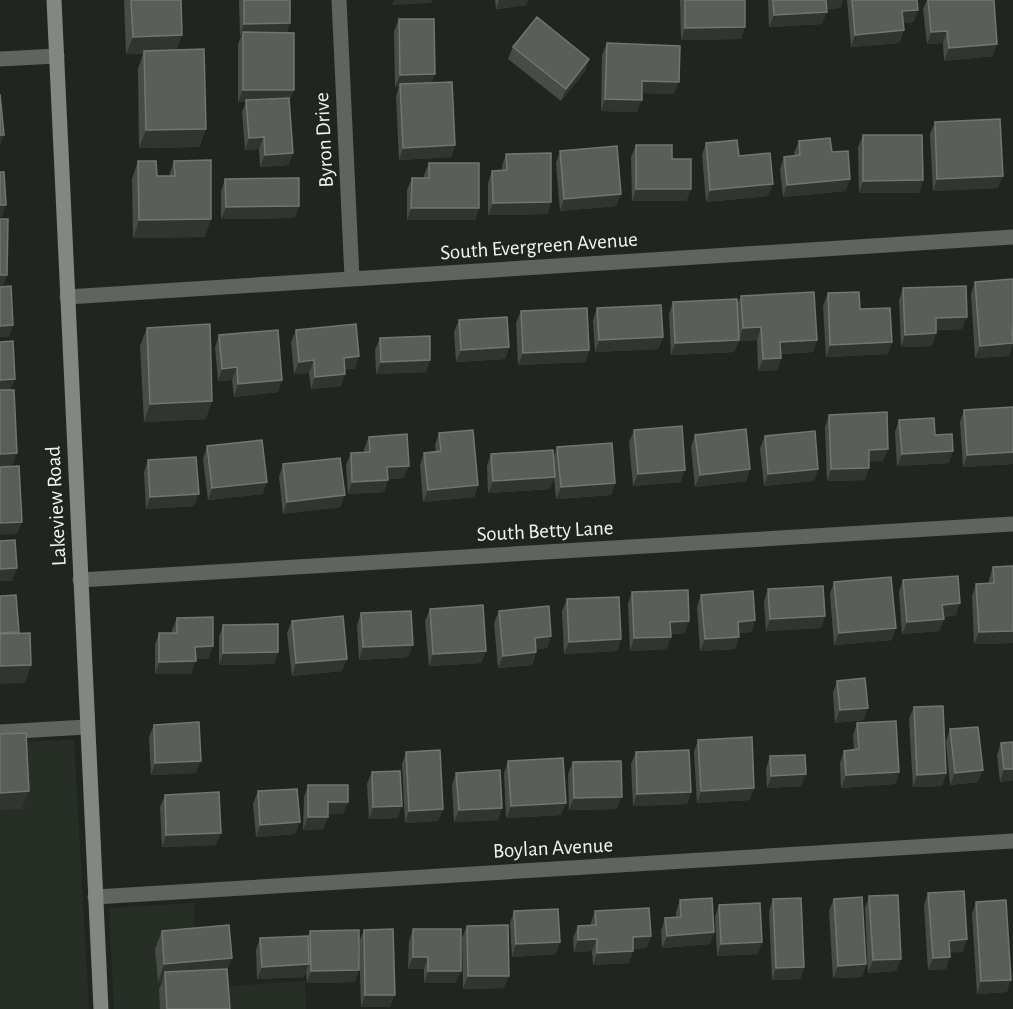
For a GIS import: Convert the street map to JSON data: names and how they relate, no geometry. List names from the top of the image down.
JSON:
{
  "streets": {
    "street": [
      "Byron Drive",
      "South Evergreen Avenue",
      "Lakeview Road",
      "South Betty Lane",
      "Boylan Avenue"
    ]
  },
  "crossings": [
    ["Byron Drive", "South Evergreen Avenue"],
    ["South Evergreen Avenue", "Lakeview Road"],
    ["Lakeview Road", "South Betty Lane"],
    ["Lakeview Road", "Boylan Avenue"]
  ]
}
